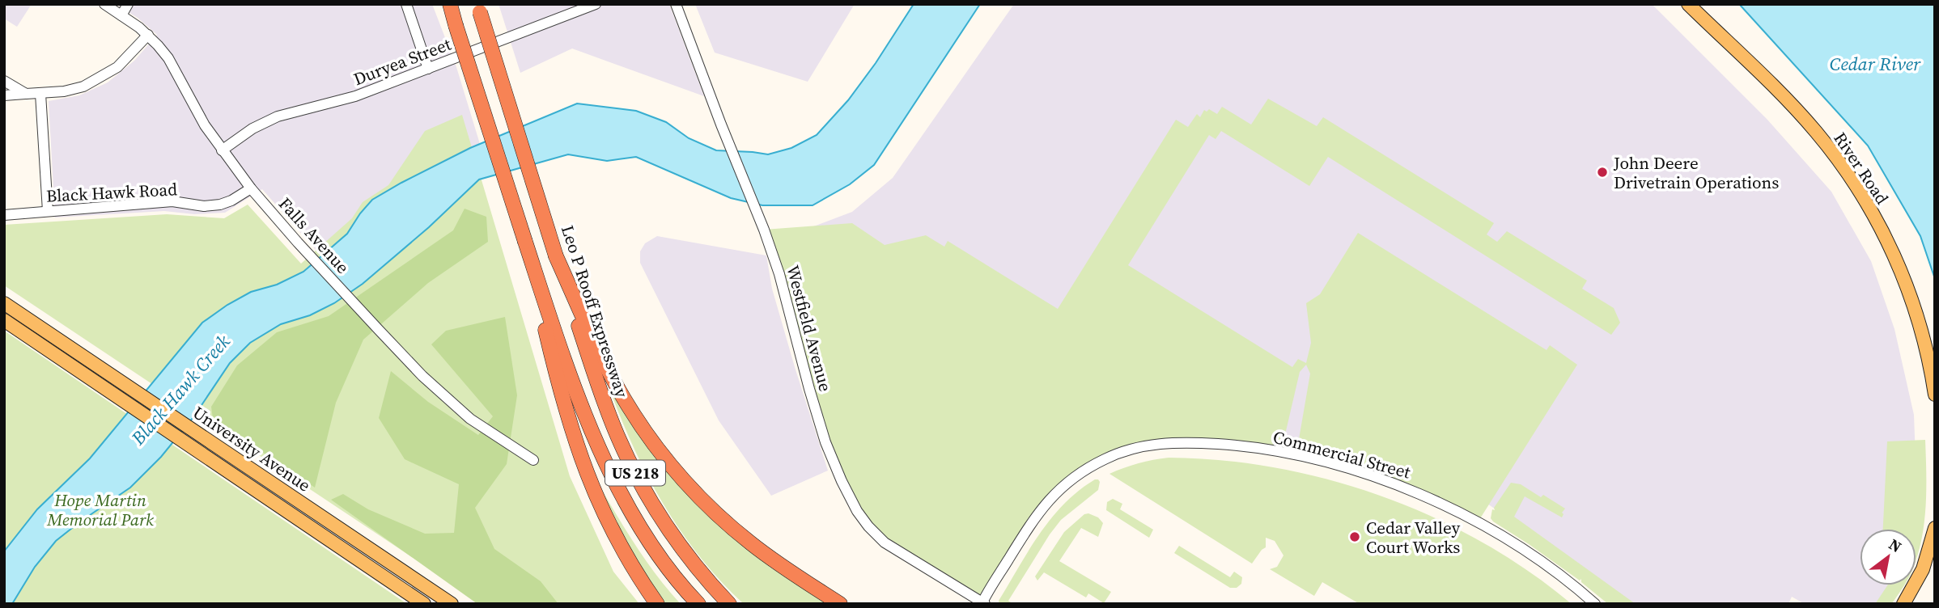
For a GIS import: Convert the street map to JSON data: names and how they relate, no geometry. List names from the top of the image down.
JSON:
{
  "streets": {
    "highway": ["Leo P Rooff Expressway", "US 218"],
    "main road": ["River Road", "University Avenue"],
    "street": [
      "Duryea Street",
      "Black Hawk Road",
      "Falls Avenue",
      "Westfield Avenue",
      "Commercial Street"
    ]
  },
  "crossings": [
    ["Duryea Street", "Falls Avenue"],
    ["Black Hawk Road", "Falls Avenue"],
    ["Westfield Avenue", "Commercial Street"]
  ],
  "water": ["Cedar River", "Black Hawk Creek"],
  "parks": ["Hope Martin Memorial Park"],
  "places": ["John Deere Drivetrain Operations", "Cedar Valley Court Works"],
  "north": "top right"
}
